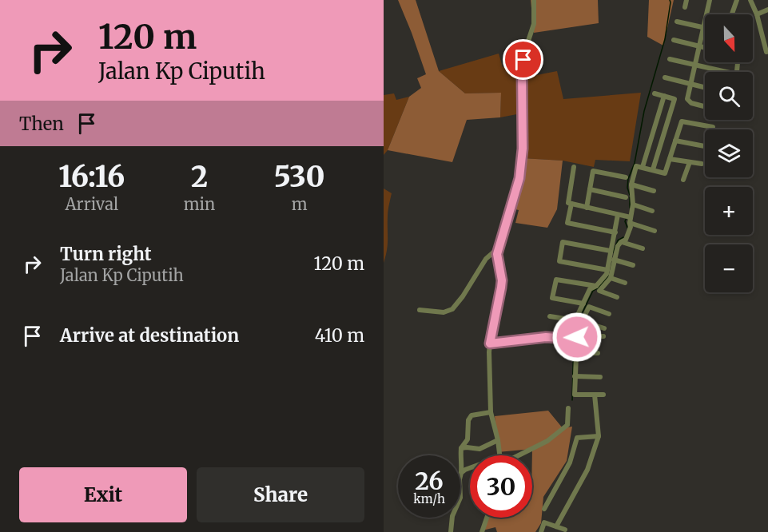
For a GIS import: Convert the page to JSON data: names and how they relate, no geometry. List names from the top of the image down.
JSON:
{
  "north": "bottom",
  "page": {
    "turn": ["120 m", "Jalan Kp Ciputih"],
    "map_buttons": ["+", "−"],
    "then": "Then",
    "eta": [
      "16:16",
      "Arrival",
      "2",
      "min",
      "530",
      "m"
    ],
    "list": [
      {
        "name": "Turn right",
        "note": "Jalan Kp Ciputih",
        "value": "120 m"
      },
      {
        "name": "Arrive at destination",
        "value": "410 m"
      }
    ],
    "speed": "26 km/h",
    "limit": "30",
    "buttons": ["Exit", "Share"]
  }
}
